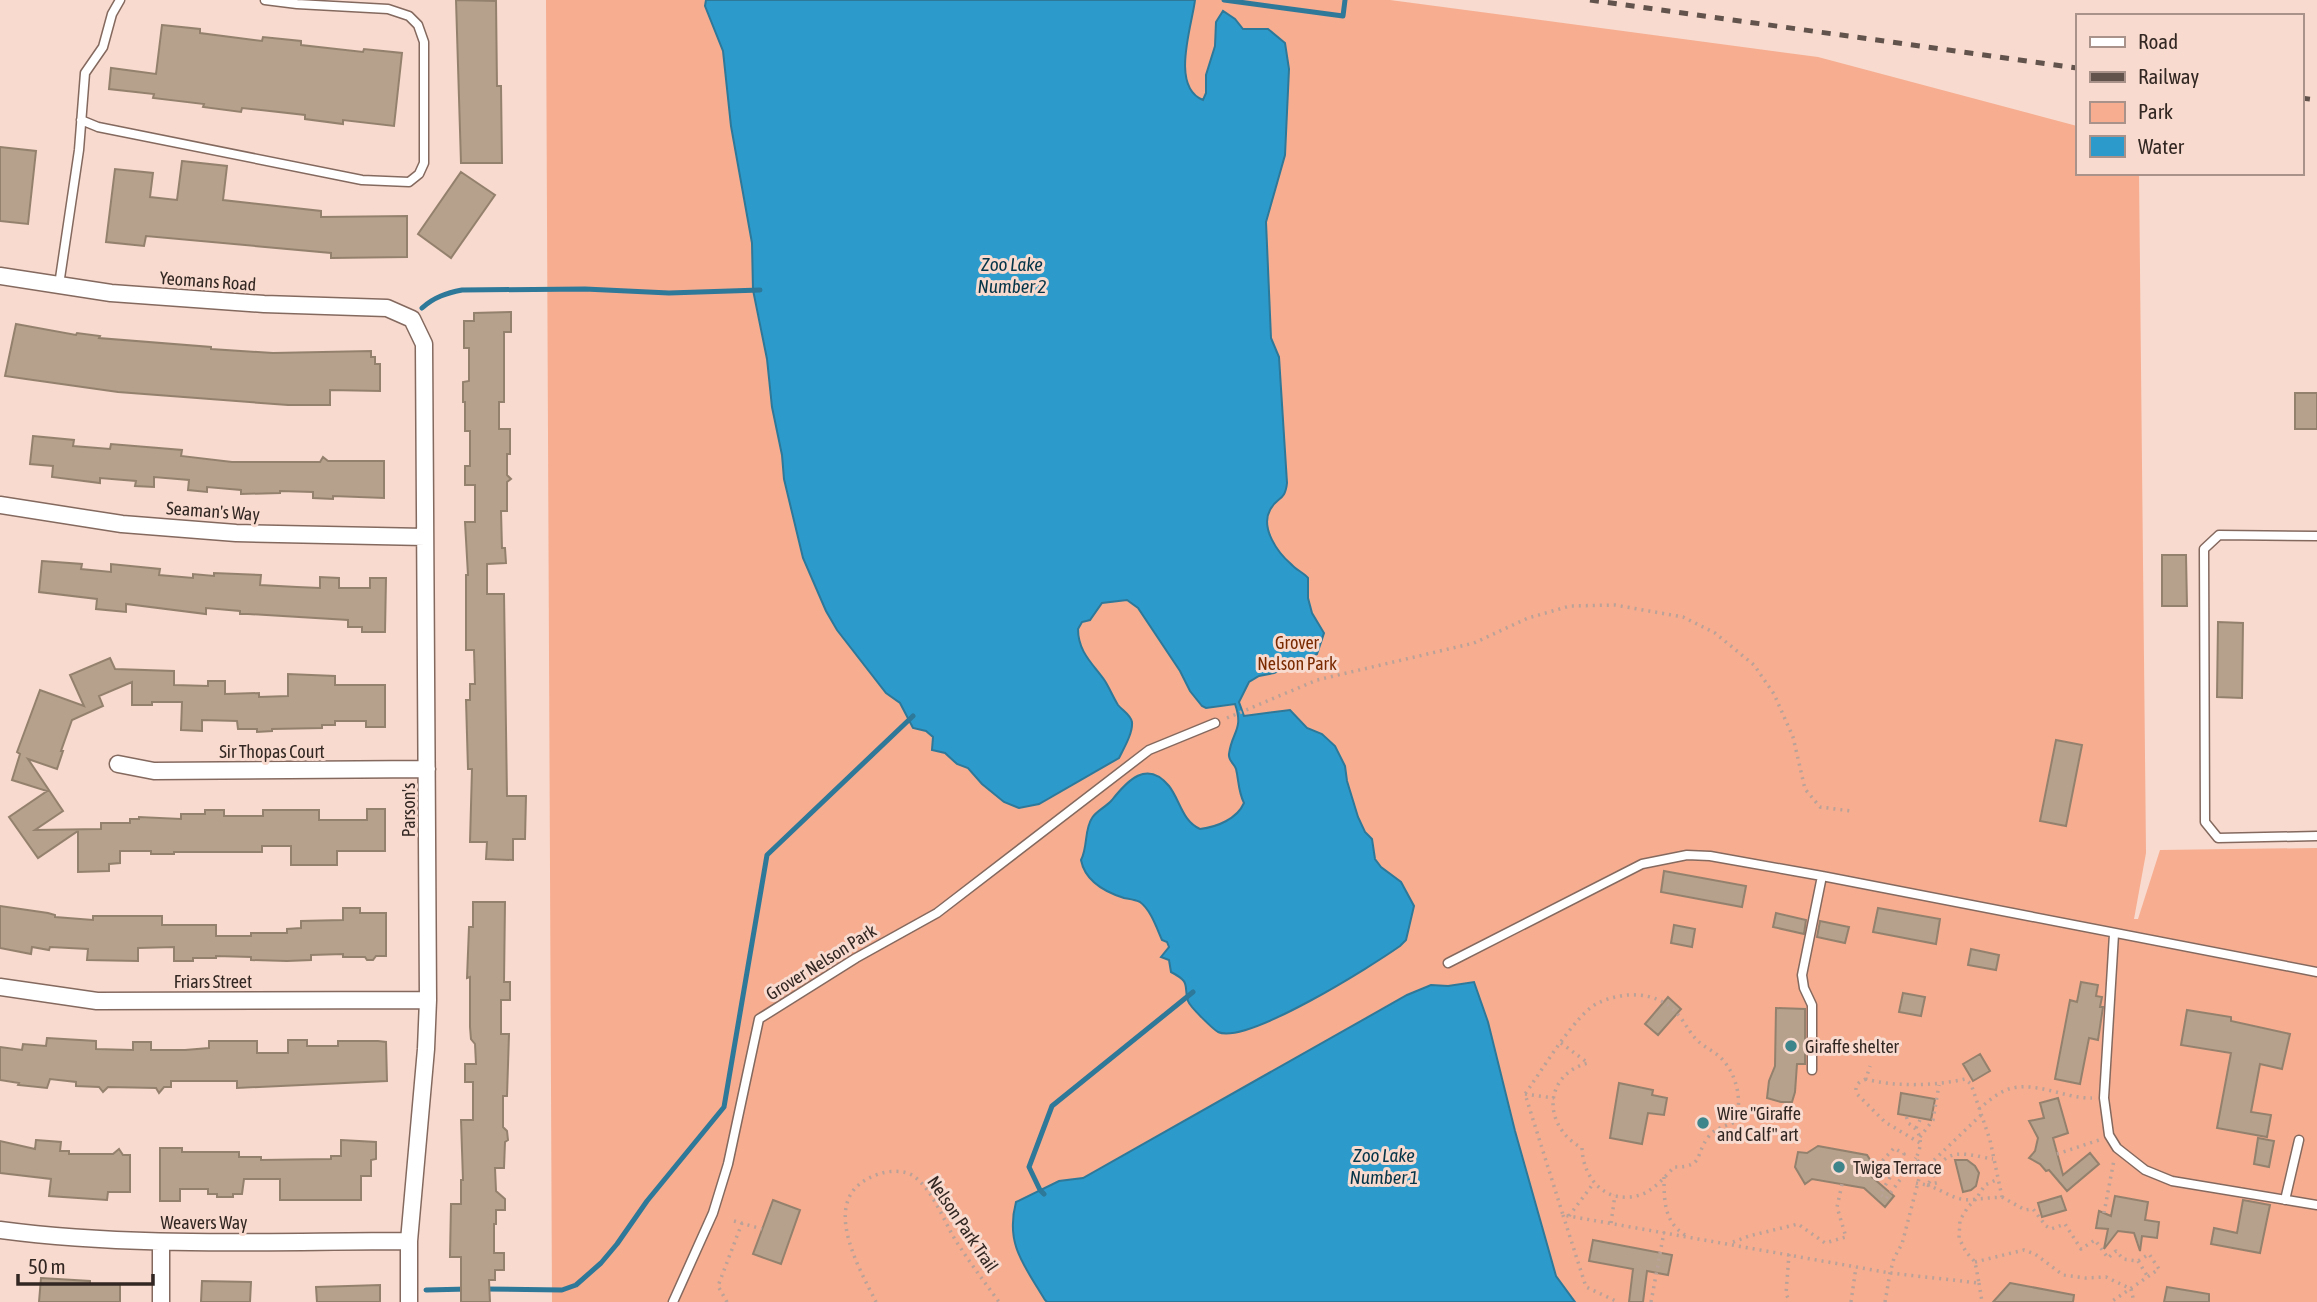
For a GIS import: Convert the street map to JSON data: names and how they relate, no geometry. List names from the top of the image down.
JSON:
{
  "streets": {
    "street": [
      "Yeomans Road",
      "Seaman's Way",
      "Sir Thopas Court",
      "Parson's",
      "Friars Street",
      "Weavers Way"
    ],
    "lane": ["Grover Nelson Park"],
    "path": ["Nelson Park Trail"]
  },
  "crossings": [
    ["Yeomans Road", "Parson's"],
    ["Seaman's Way", "Parson's"],
    ["Sir Thopas Court", "Parson's"],
    ["Parson's", "Friars Street"],
    ["Parson's", "Weavers Way"]
  ],
  "water": ["Zoo Lake Number 2", "Zoo Lake Number 1"],
  "parks": ["Grover Nelson Park"],
  "places": ["Giraffe shelter", "Wire \"Giraffe and Calf\" art", "Twiga Terrace"],
  "legend": [
    "Road",
    "Railway",
    "Park",
    "Water"
  ],
  "scale_bar": "50 m"
}
